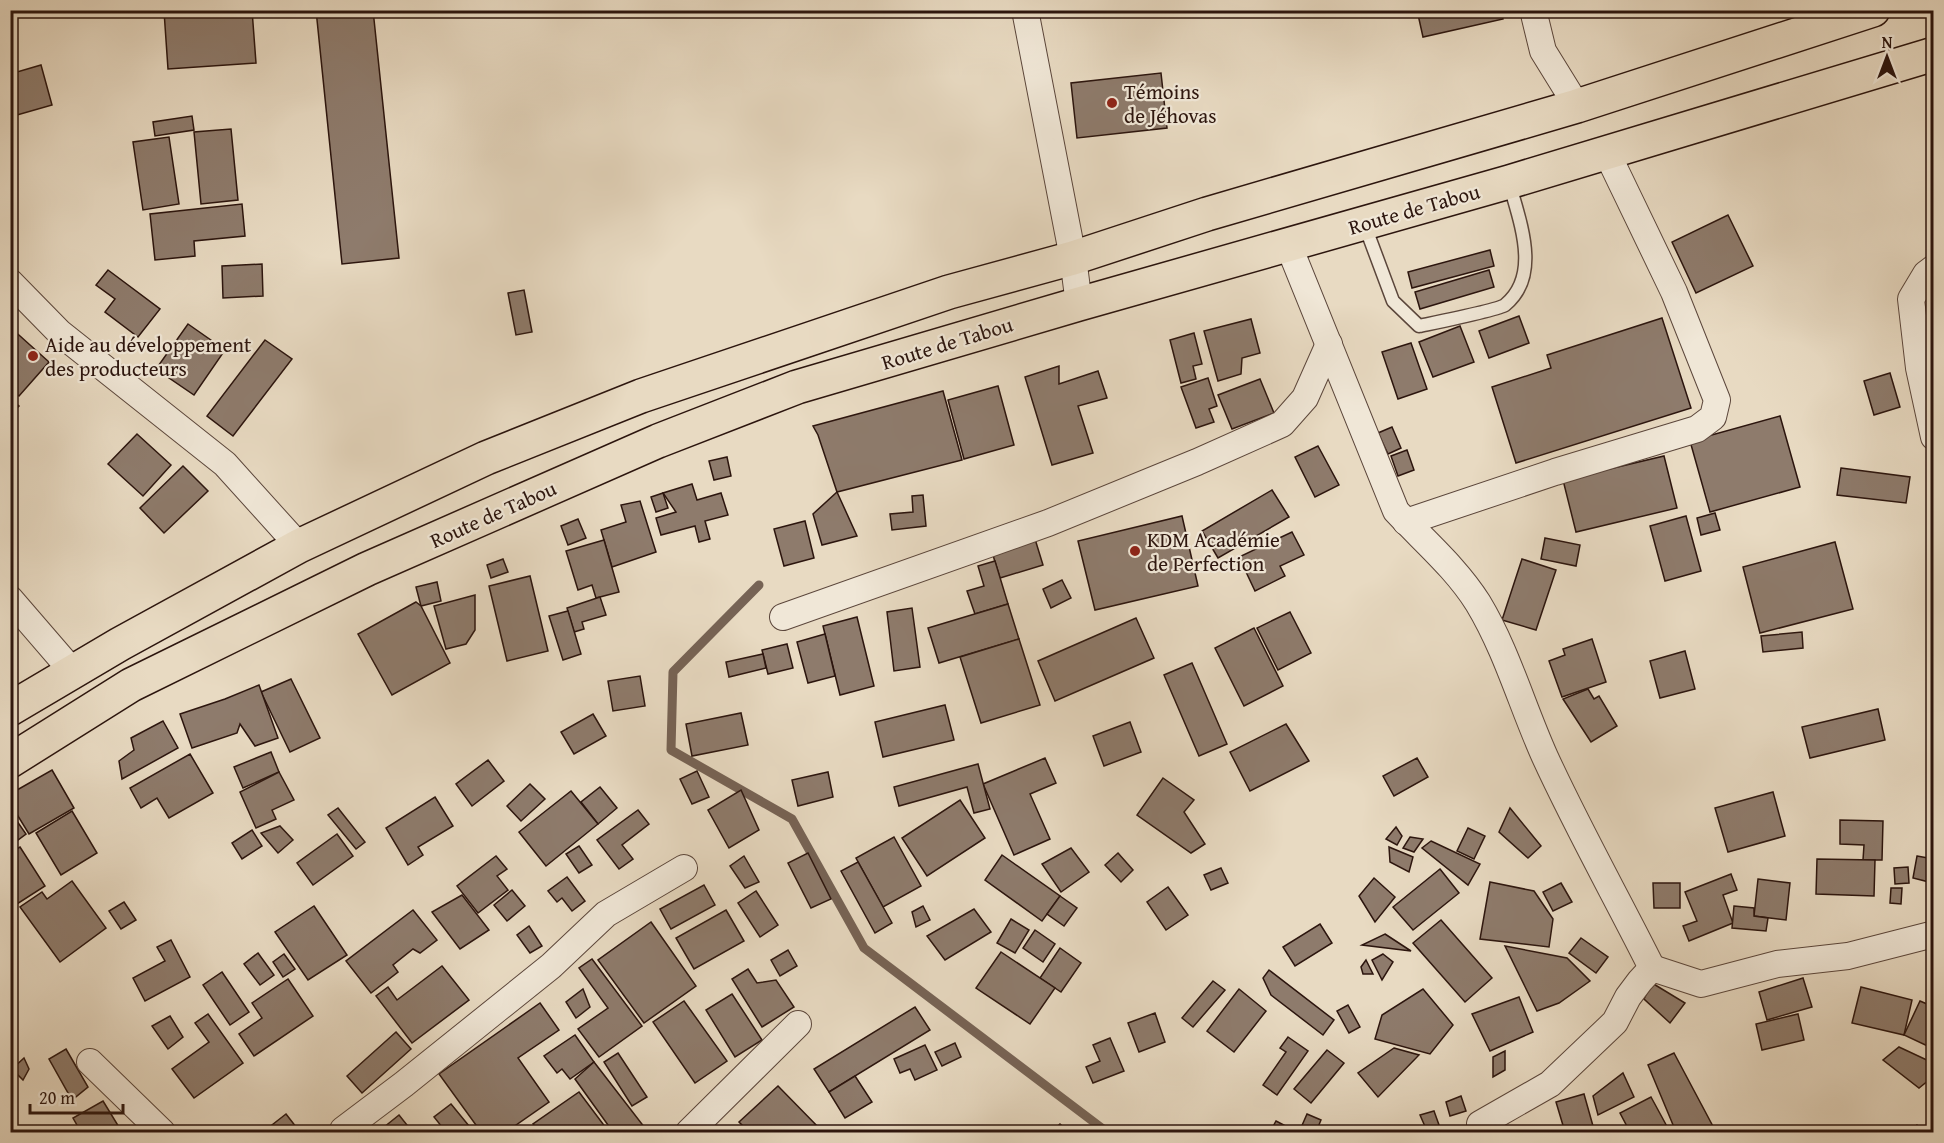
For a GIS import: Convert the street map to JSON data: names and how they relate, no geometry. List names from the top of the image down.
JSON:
{
  "streets": {
    "main road": ["Route de Tabou"]
  },
  "places": ["Témoins de Jéhovas", "Aide au développement des producteurs", "KDM Académie de Perfection"],
  "scale_bar": "20 m",
  "north": "top"
}
